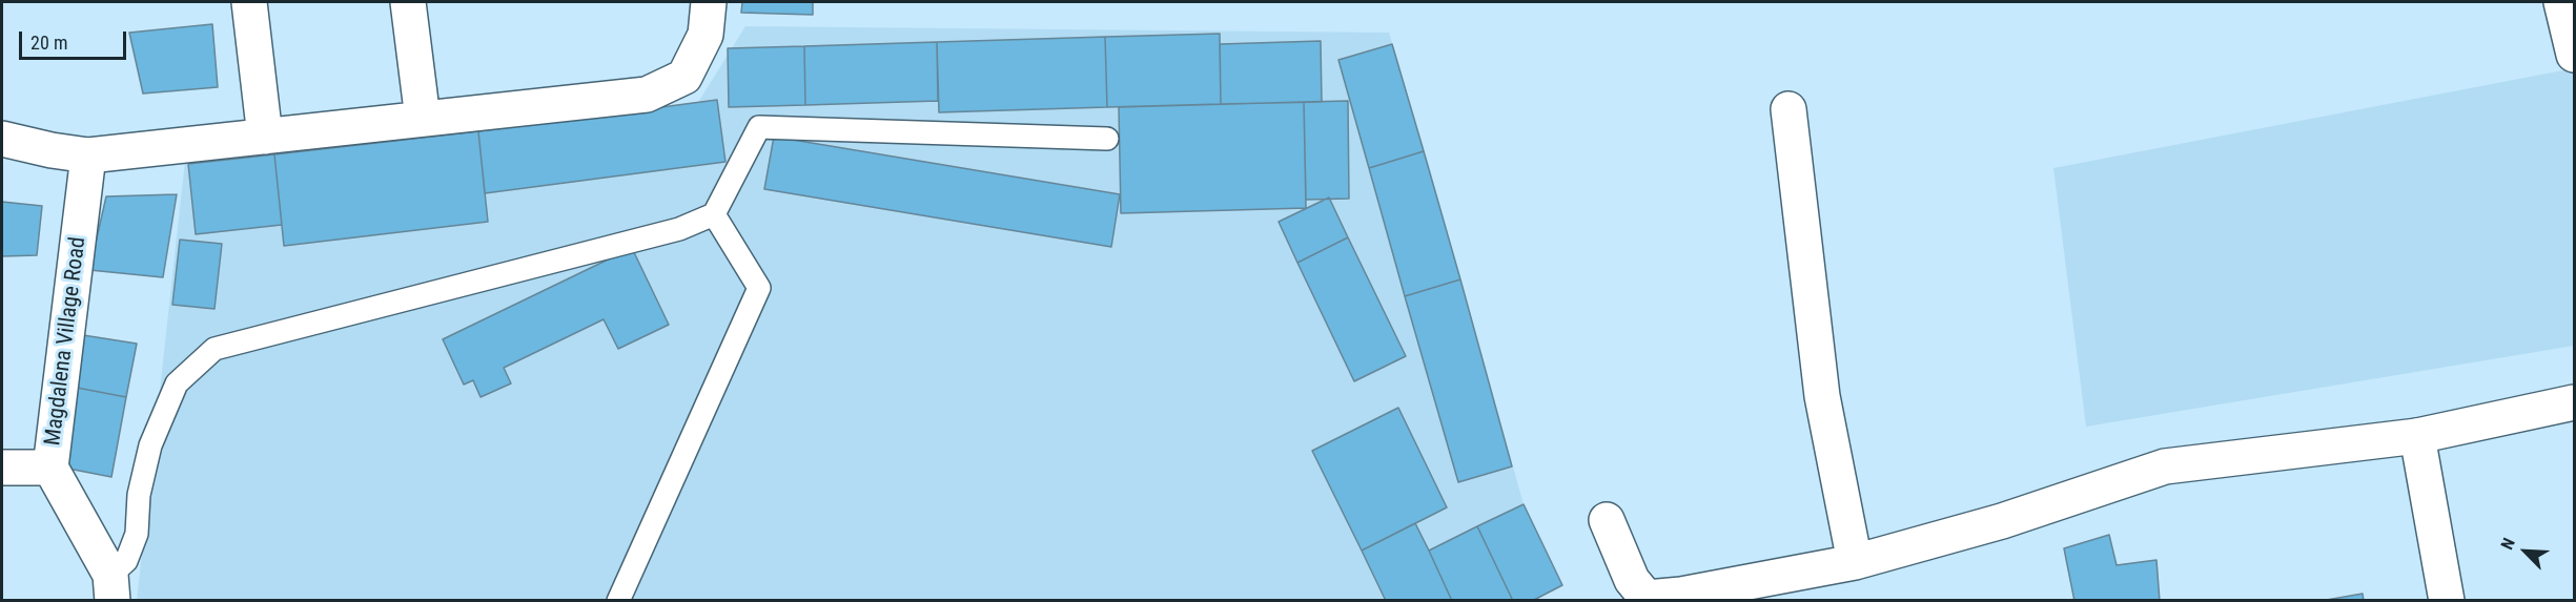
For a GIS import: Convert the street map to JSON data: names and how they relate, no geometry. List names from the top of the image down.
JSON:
{
  "streets": {
    "street": ["Magdalena Village Road"]
  },
  "scale_bar": "20 m",
  "north": "top left"
}
